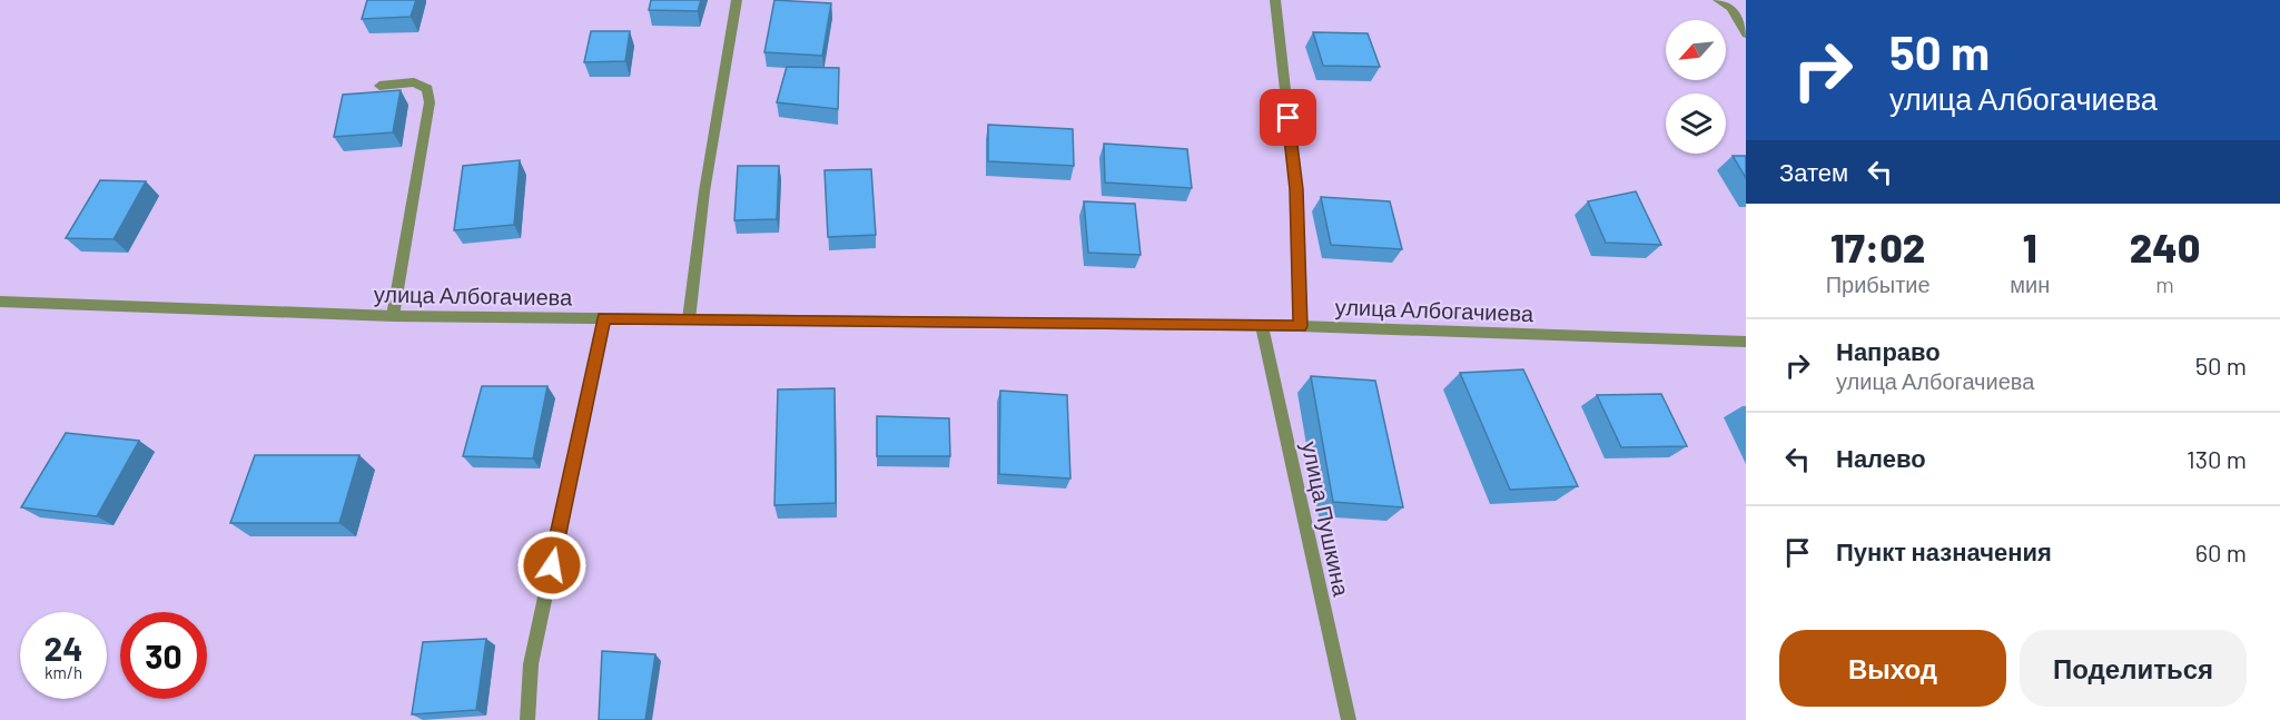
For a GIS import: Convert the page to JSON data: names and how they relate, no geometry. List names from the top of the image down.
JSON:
{
  "streets": {
    "street": ["улица Албогачиева", "улица Пушкина"]
  },
  "crossings": [
    ["улица Албогачиева", "улица Пушкина"]
  ],
  "north": "bottom left",
  "page": {
    "turn": ["50 m", "улица Албогачиева"],
    "then": "Затем",
    "eta": [
      "17:02",
      "Прибытие",
      "1",
      "мин",
      "240",
      "m"
    ],
    "list": [
      {
        "name": "Направо",
        "note": "улица Албогачиева",
        "value": "50 m"
      },
      {
        "name": "Налево",
        "value": "130 m"
      },
      {
        "name": "Пункт назначения",
        "value": "60 m"
      }
    ],
    "speed": "24 km/h",
    "limit": "30",
    "buttons": ["Выход", "Поделиться"]
  }
}
